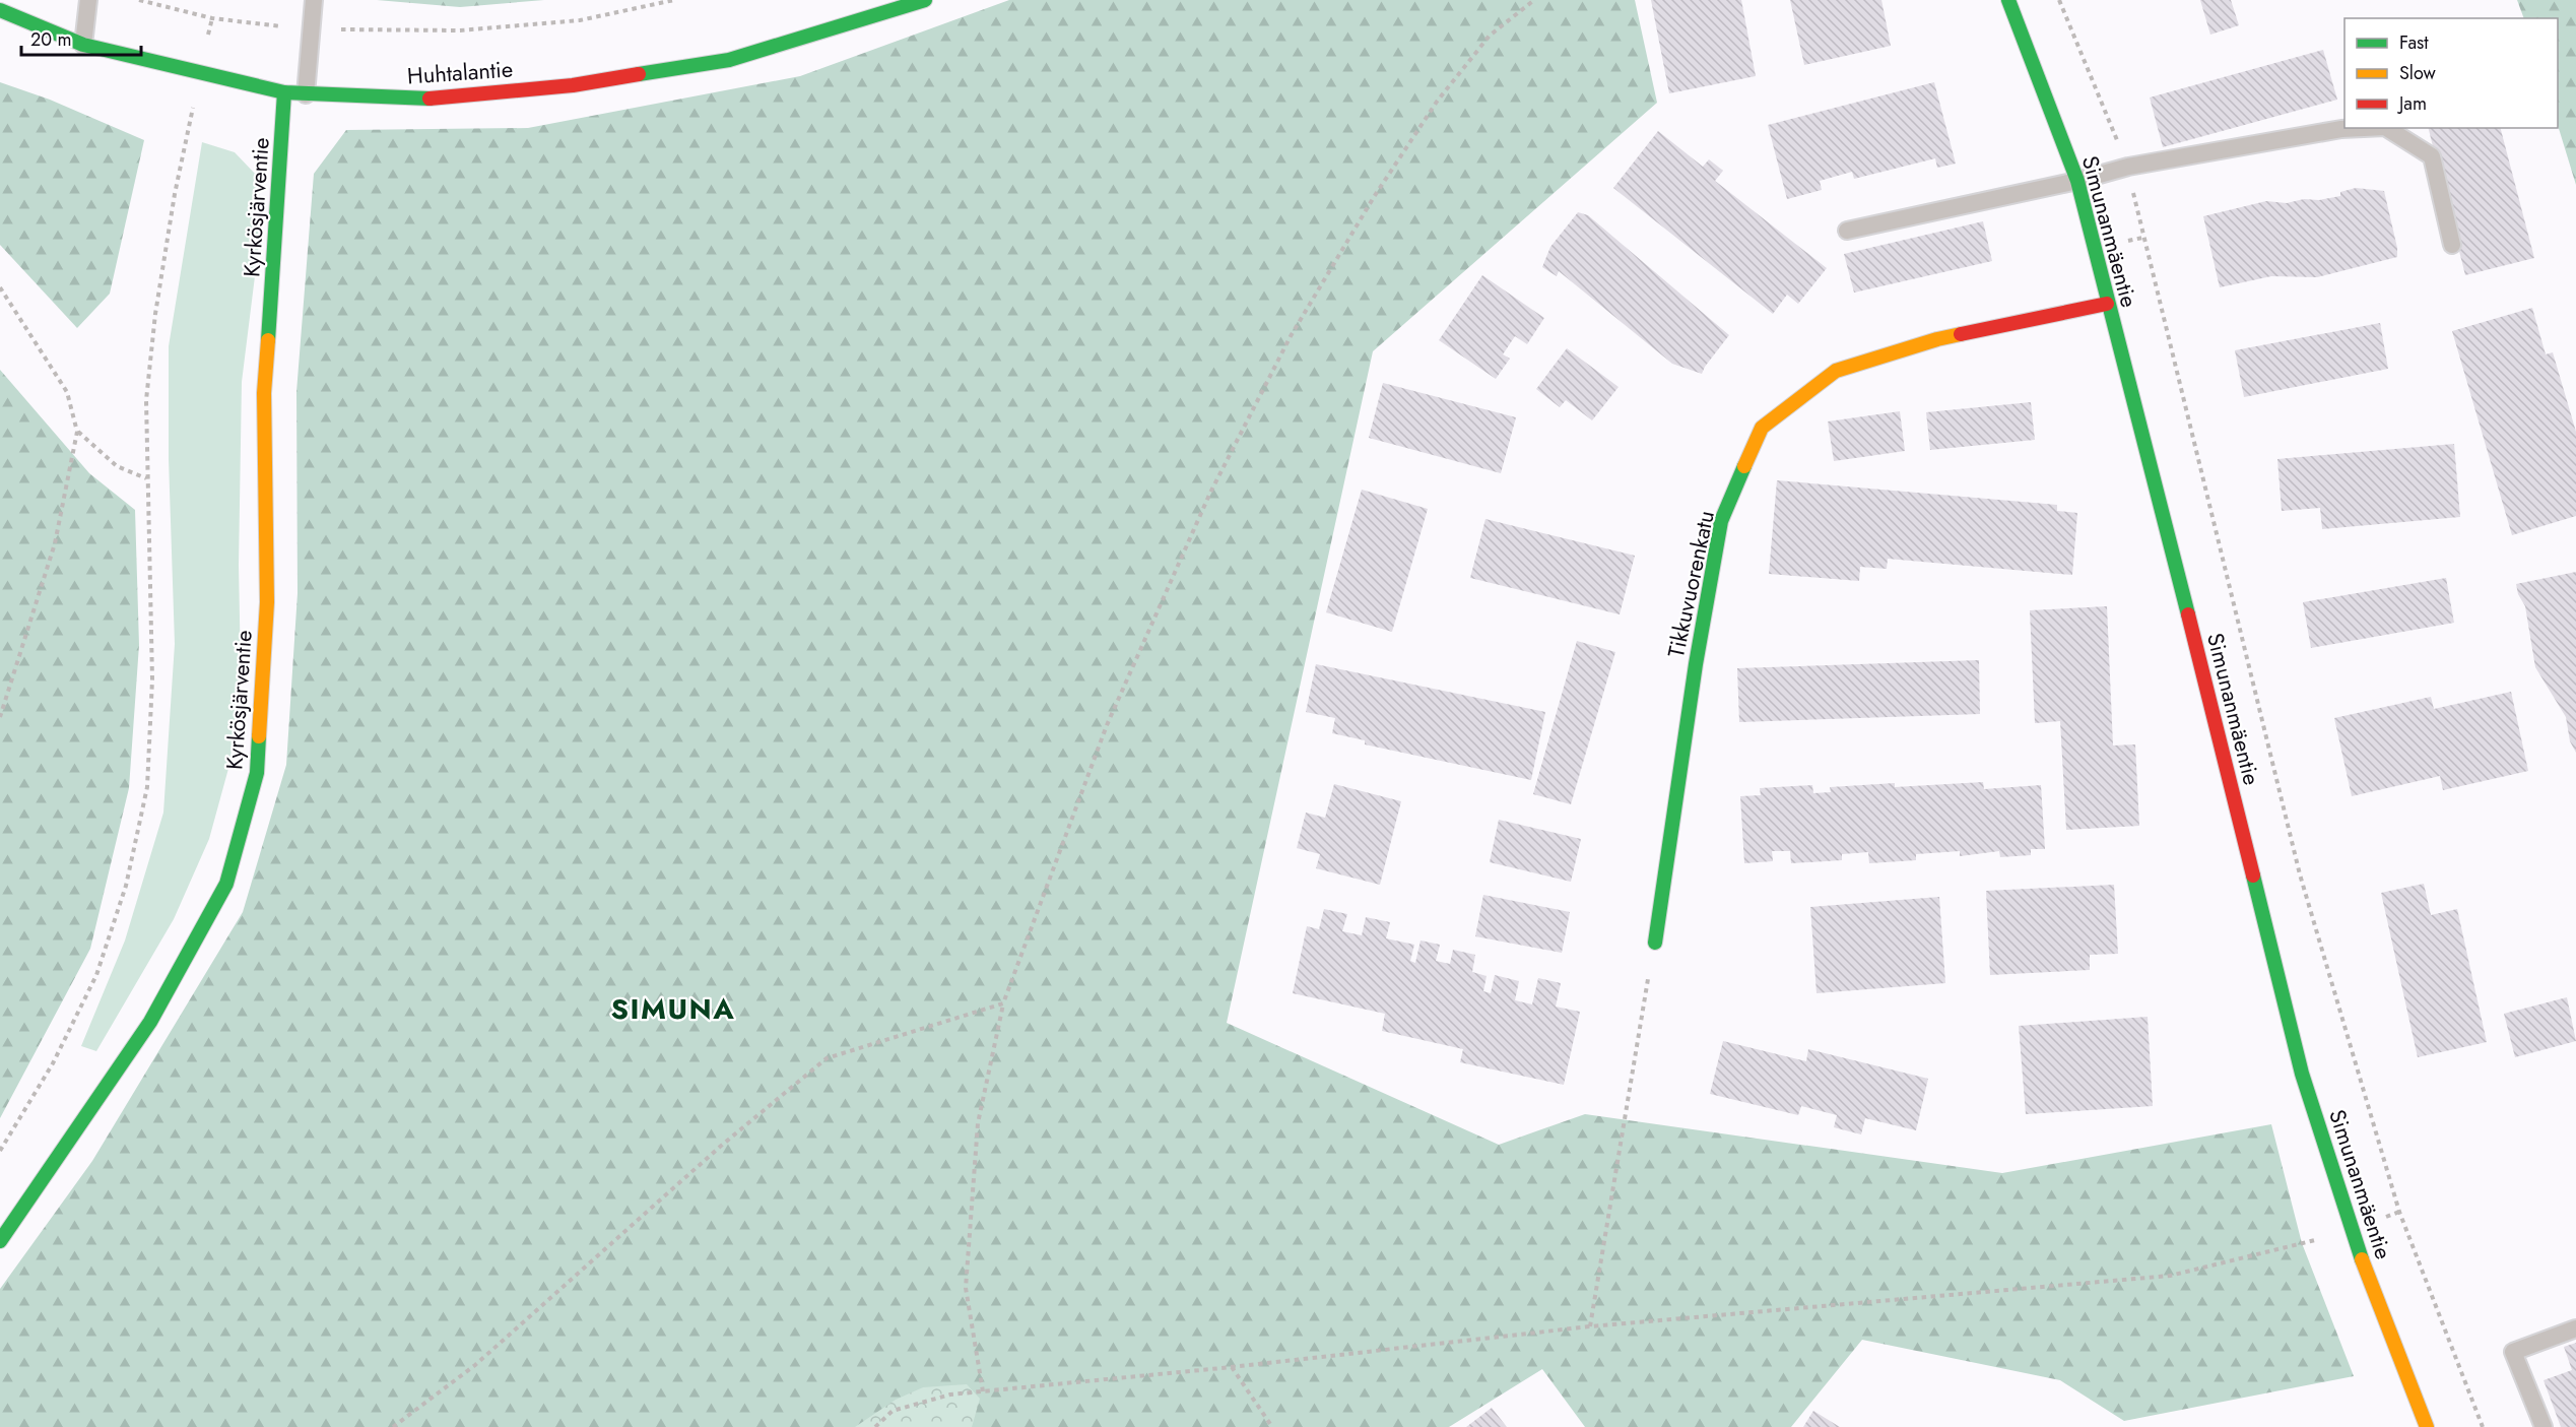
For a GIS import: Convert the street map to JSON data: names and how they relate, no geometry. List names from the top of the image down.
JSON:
{
  "streets": {
    "street": [
      "Huhtalantie",
      "Kyrkösjärventie",
      "Simunanmäentie",
      "Tikkuvuorenkatu"
    ]
  },
  "crossings": [
    ["Huhtalantie", "Kyrkösjärventie"],
    ["Simunanmäentie", "Tikkuvuorenkatu"]
  ],
  "districts": ["SIMUNA"],
  "legend": ["Fast", "Slow", "Jam"],
  "scale_bar": "20 m"
}
